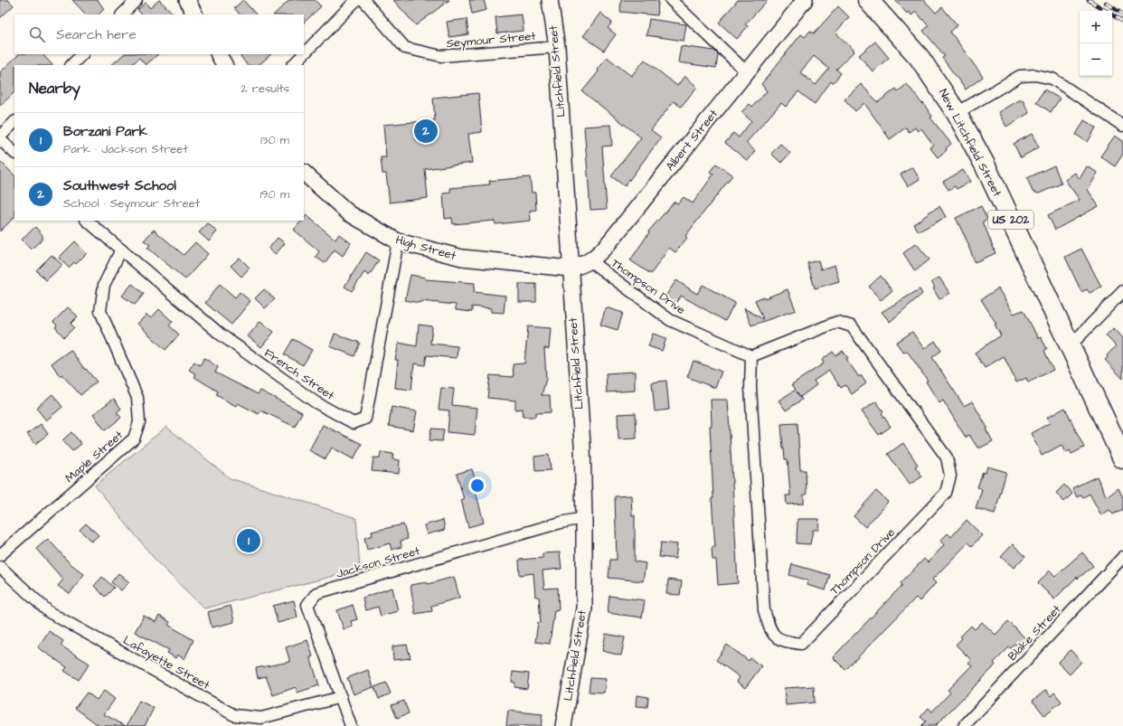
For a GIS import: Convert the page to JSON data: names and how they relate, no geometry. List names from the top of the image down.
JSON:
{
  "streets": {
    "highway": ["New Litchfield Street", "US 202"],
    "street": [
      "Seymour Street",
      "Litchfield Street",
      "Albert Street",
      "High Street",
      "Thompson Drive",
      "French Street",
      "Maple Street",
      "Jackson Street",
      "Blake Street",
      "Lafayette Street"
    ]
  },
  "crossings": [
    ["Seymour Street", "Litchfield Street"],
    ["Litchfield Street", "Albert Street"],
    ["Litchfield Street", "High Street"],
    ["Litchfield Street", "Jackson Street"],
    ["Albert Street", "High Street"],
    ["Albert Street", "Thompson Drive"],
    ["High Street", "French Street"],
    ["French Street", "Maple Street"],
    ["Jackson Street", "Lafayette Street"]
  ],
  "page": {
    "map_buttons": ["+", "−"],
    "search": "Search here",
    "heading": ["Nearby", "2 results"],
    "list": [
      {
        "mark": "1",
        "name": "Borzani Park",
        "note": "Park · Jackson Street",
        "value": "130 m"
      },
      {
        "mark": "2",
        "name": "Southwest School",
        "note": "School · Seymour Street",
        "value": "190 m"
      }
    ],
    "pins": ["2", "1"]
  }
}
